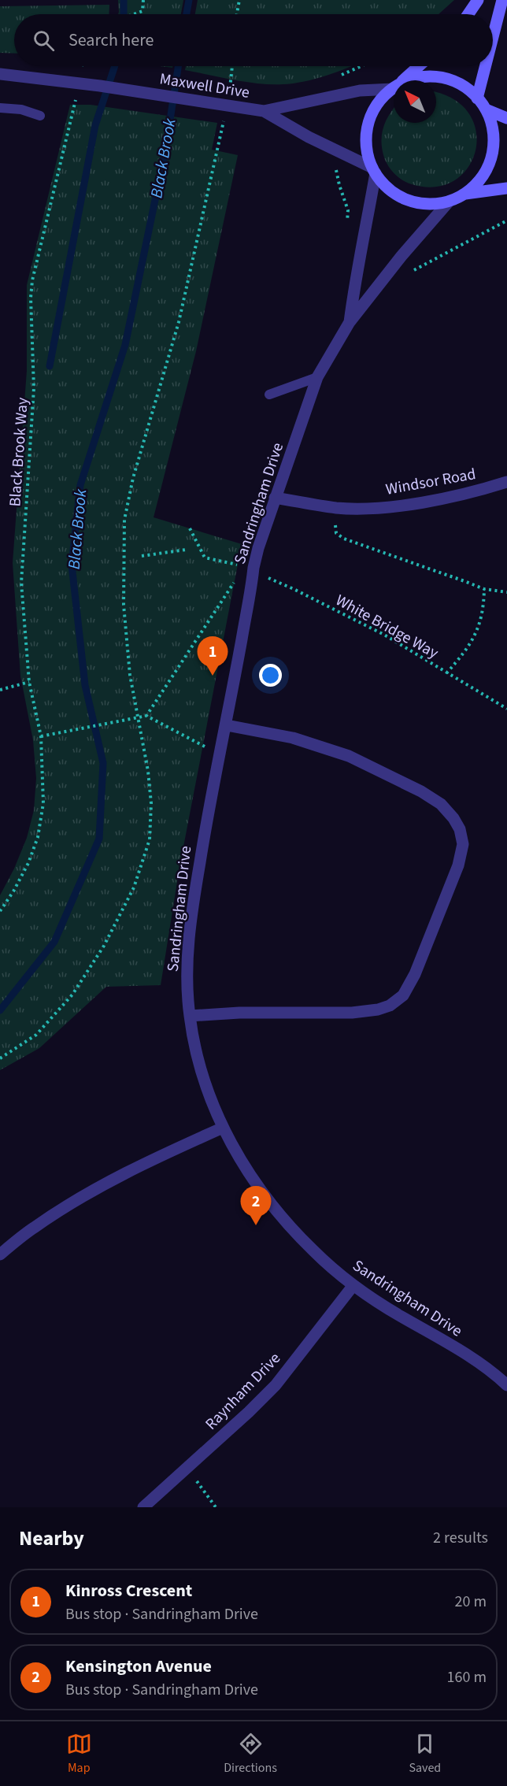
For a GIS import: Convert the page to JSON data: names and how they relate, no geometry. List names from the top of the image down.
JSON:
{
  "streets": {
    "street": [
      "Maxwell Drive",
      "Windsor Road",
      "Sandringham Drive",
      "Raynham Drive"
    ],
    "path": ["Black Brook Way", "White Bridge Way"]
  },
  "crossings": [
    ["Maxwell Drive", "Sandringham Drive"],
    ["Windsor Road", "Sandringham Drive"],
    ["Sandringham Drive", "White Bridge Way"],
    ["Sandringham Drive", "Raynham Drive"]
  ],
  "water": ["Black Brook"],
  "north": "top left",
  "page": {
    "search": "Search here",
    "pins": ["1", "2"],
    "heading": ["Nearby", "2 results"],
    "list": [
      {
        "mark": "1",
        "name": "Kinross Crescent",
        "note": "Bus stop · Sandringham Drive",
        "value": "20 m"
      },
      {
        "mark": "2",
        "name": "Kensington Avenue",
        "note": "Bus stop · Sandringham Drive",
        "value": "160 m"
      }
    ],
    "nav": ["Map", "Directions", "Saved"]
  }
}
